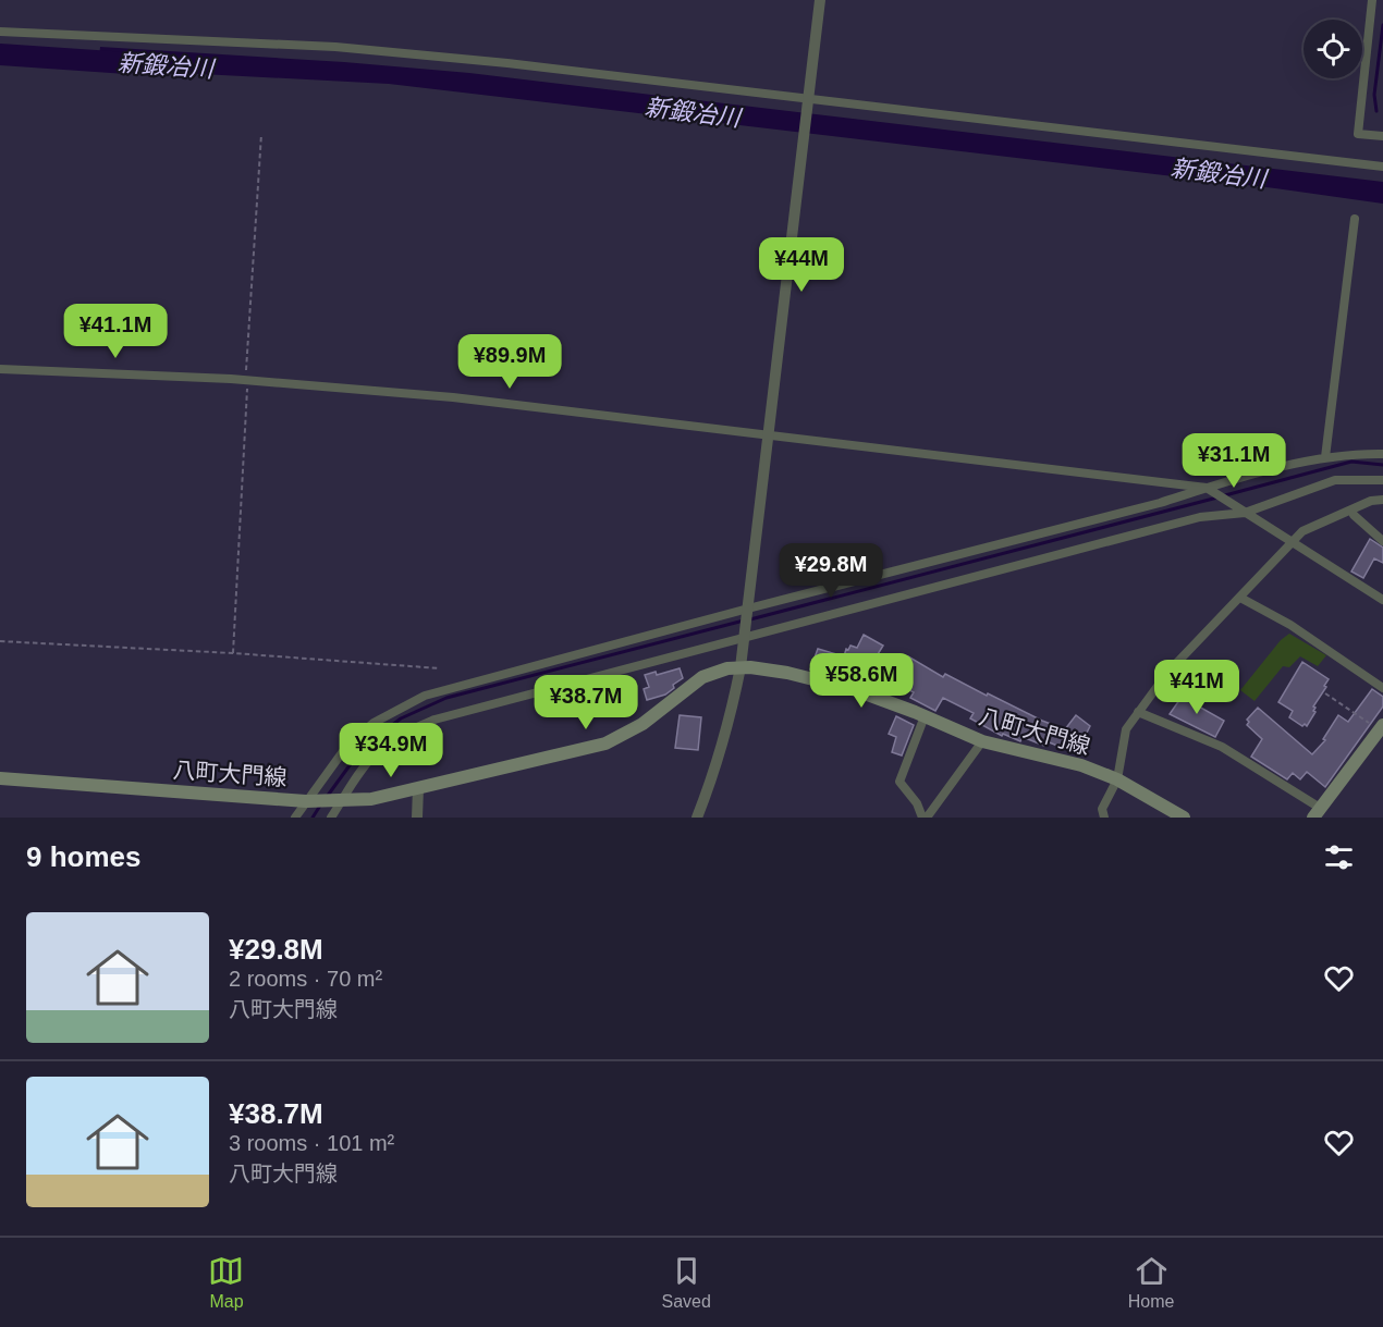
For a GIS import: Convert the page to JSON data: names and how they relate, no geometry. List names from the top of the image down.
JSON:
{
  "streets": {
    "main road": ["八町大門線"]
  },
  "water": ["新鍛冶川"],
  "page": {
    "price": [
      "¥44M",
      "¥41.1M",
      "¥89.9M",
      "¥31.1M",
      "¥29.8M",
      "¥58.6M",
      "¥41M",
      "¥38.7M",
      "¥34.9M"
    ],
    "heading": "9 homes",
    "list": [
      {
        "name": "¥29.8M",
        "note": "2 rooms · 70 m² · 八町大門線"
      },
      {
        "name": "¥38.7M",
        "note": "3 rooms · 101 m² · 八町大門線"
      }
    ],
    "tabs": ["Map", "Saved", "Home"]
  }
}
